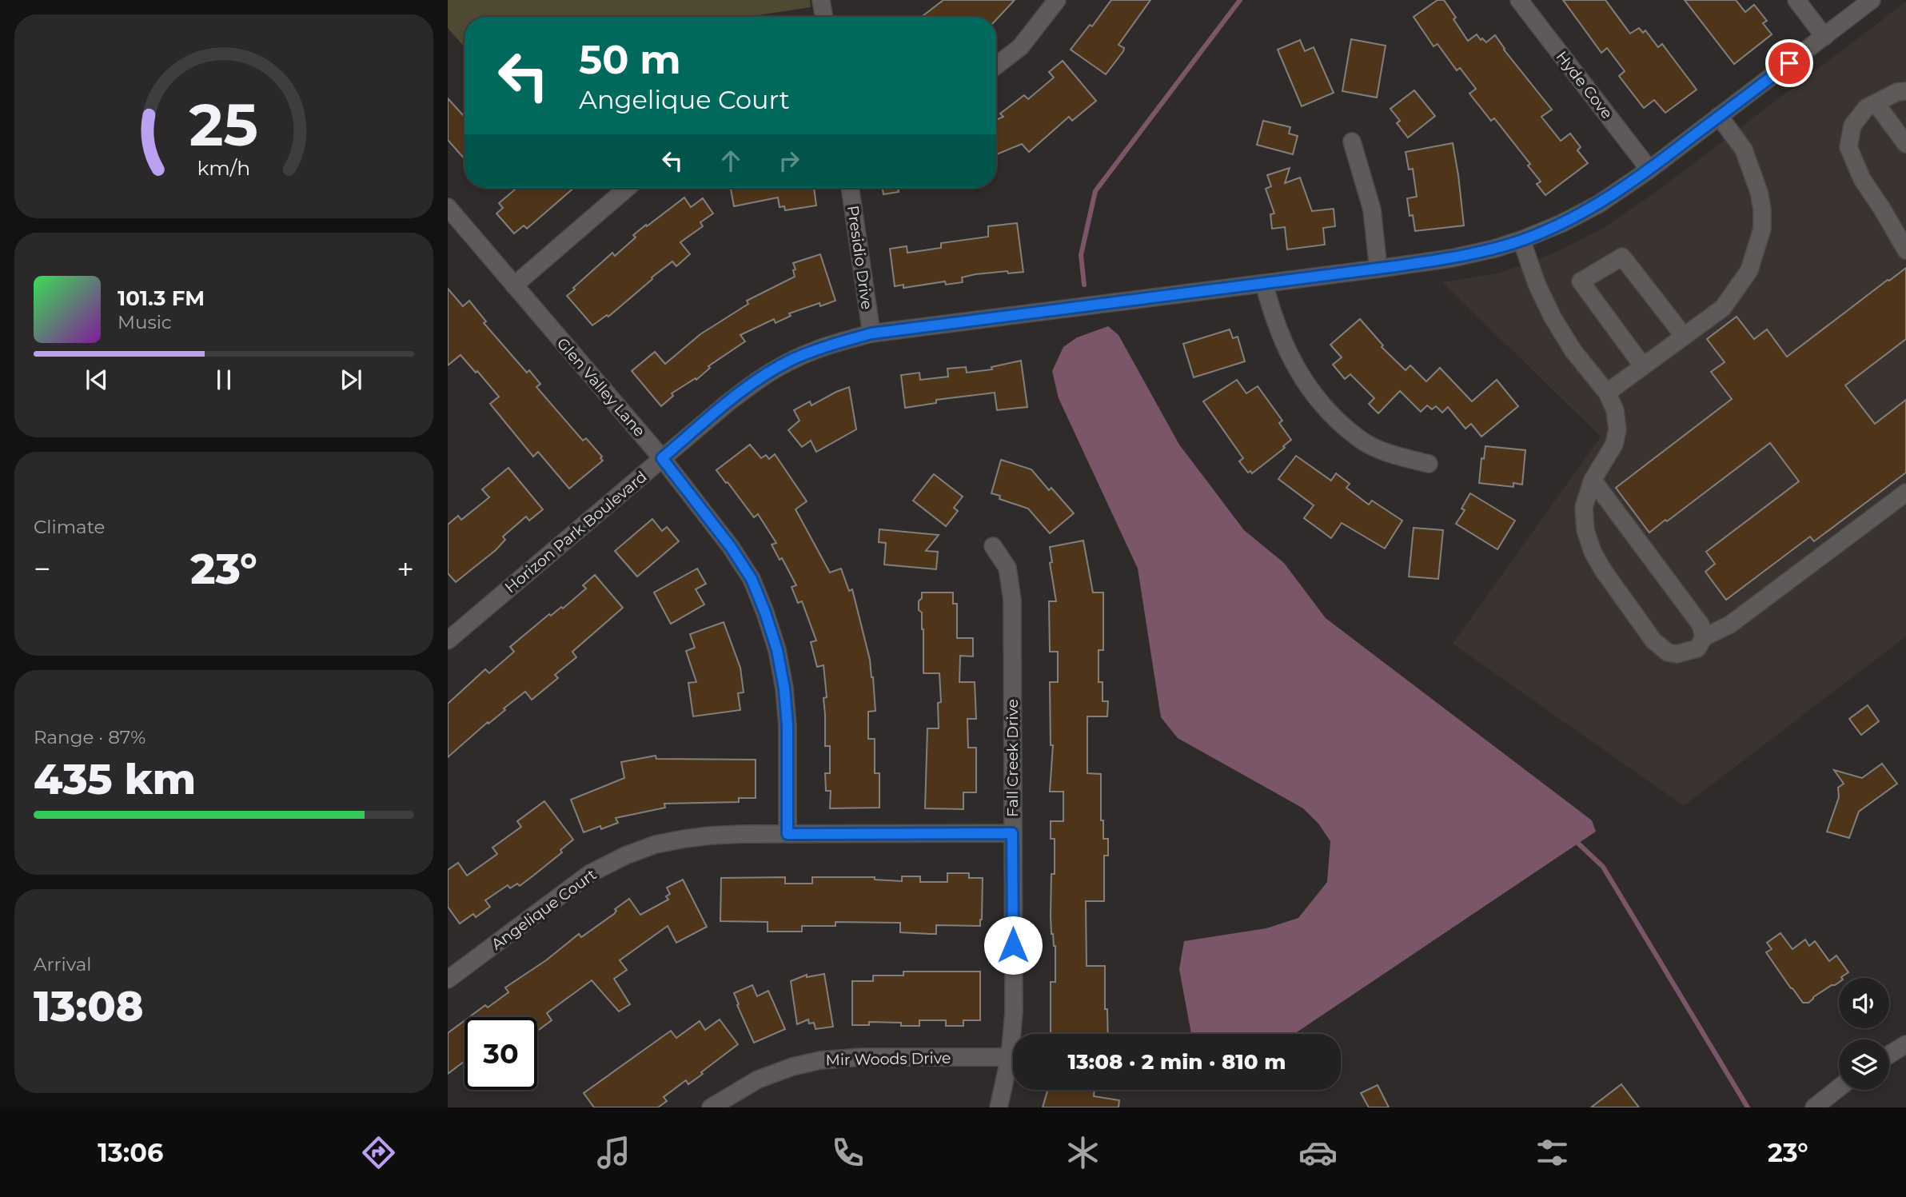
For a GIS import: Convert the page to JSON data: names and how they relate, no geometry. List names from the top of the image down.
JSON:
{
  "streets": {
    "street": [
      "Hyde Cove",
      "Presidio Drive",
      "Glen Valley Lane",
      "Horizon Park Boulevard",
      "Fall Creek Drive",
      "Angelique Court",
      "Mir Woods Drive"
    ]
  },
  "crossings": [
    ["Hyde Cove", "Horizon Park Boulevard"],
    ["Presidio Drive", "Horizon Park Boulevard"],
    ["Glen Valley Lane", "Horizon Park Boulevard"],
    ["Glen Valley Lane", "Angelique Court"],
    ["Fall Creek Drive", "Angelique Court"],
    ["Fall Creek Drive", "Mir Woods Drive"]
  ],
  "page": {
    "turn": ["50 m", "Angelique Court"],
    "song": ["101.3 FM", "Music"],
    "tile": [
      "Climate",
      ["Range · 87%", "435 km"],
      ["Arrival", "13:08"]
    ],
    "heat": ["−", "23°", "+"],
    "limit": "30",
    "trip": "13:08 · 2 min · 810 m",
    "tabs": ["13:06", "23°"],
    "gauge": ["25", "km/h"]
  }
}
